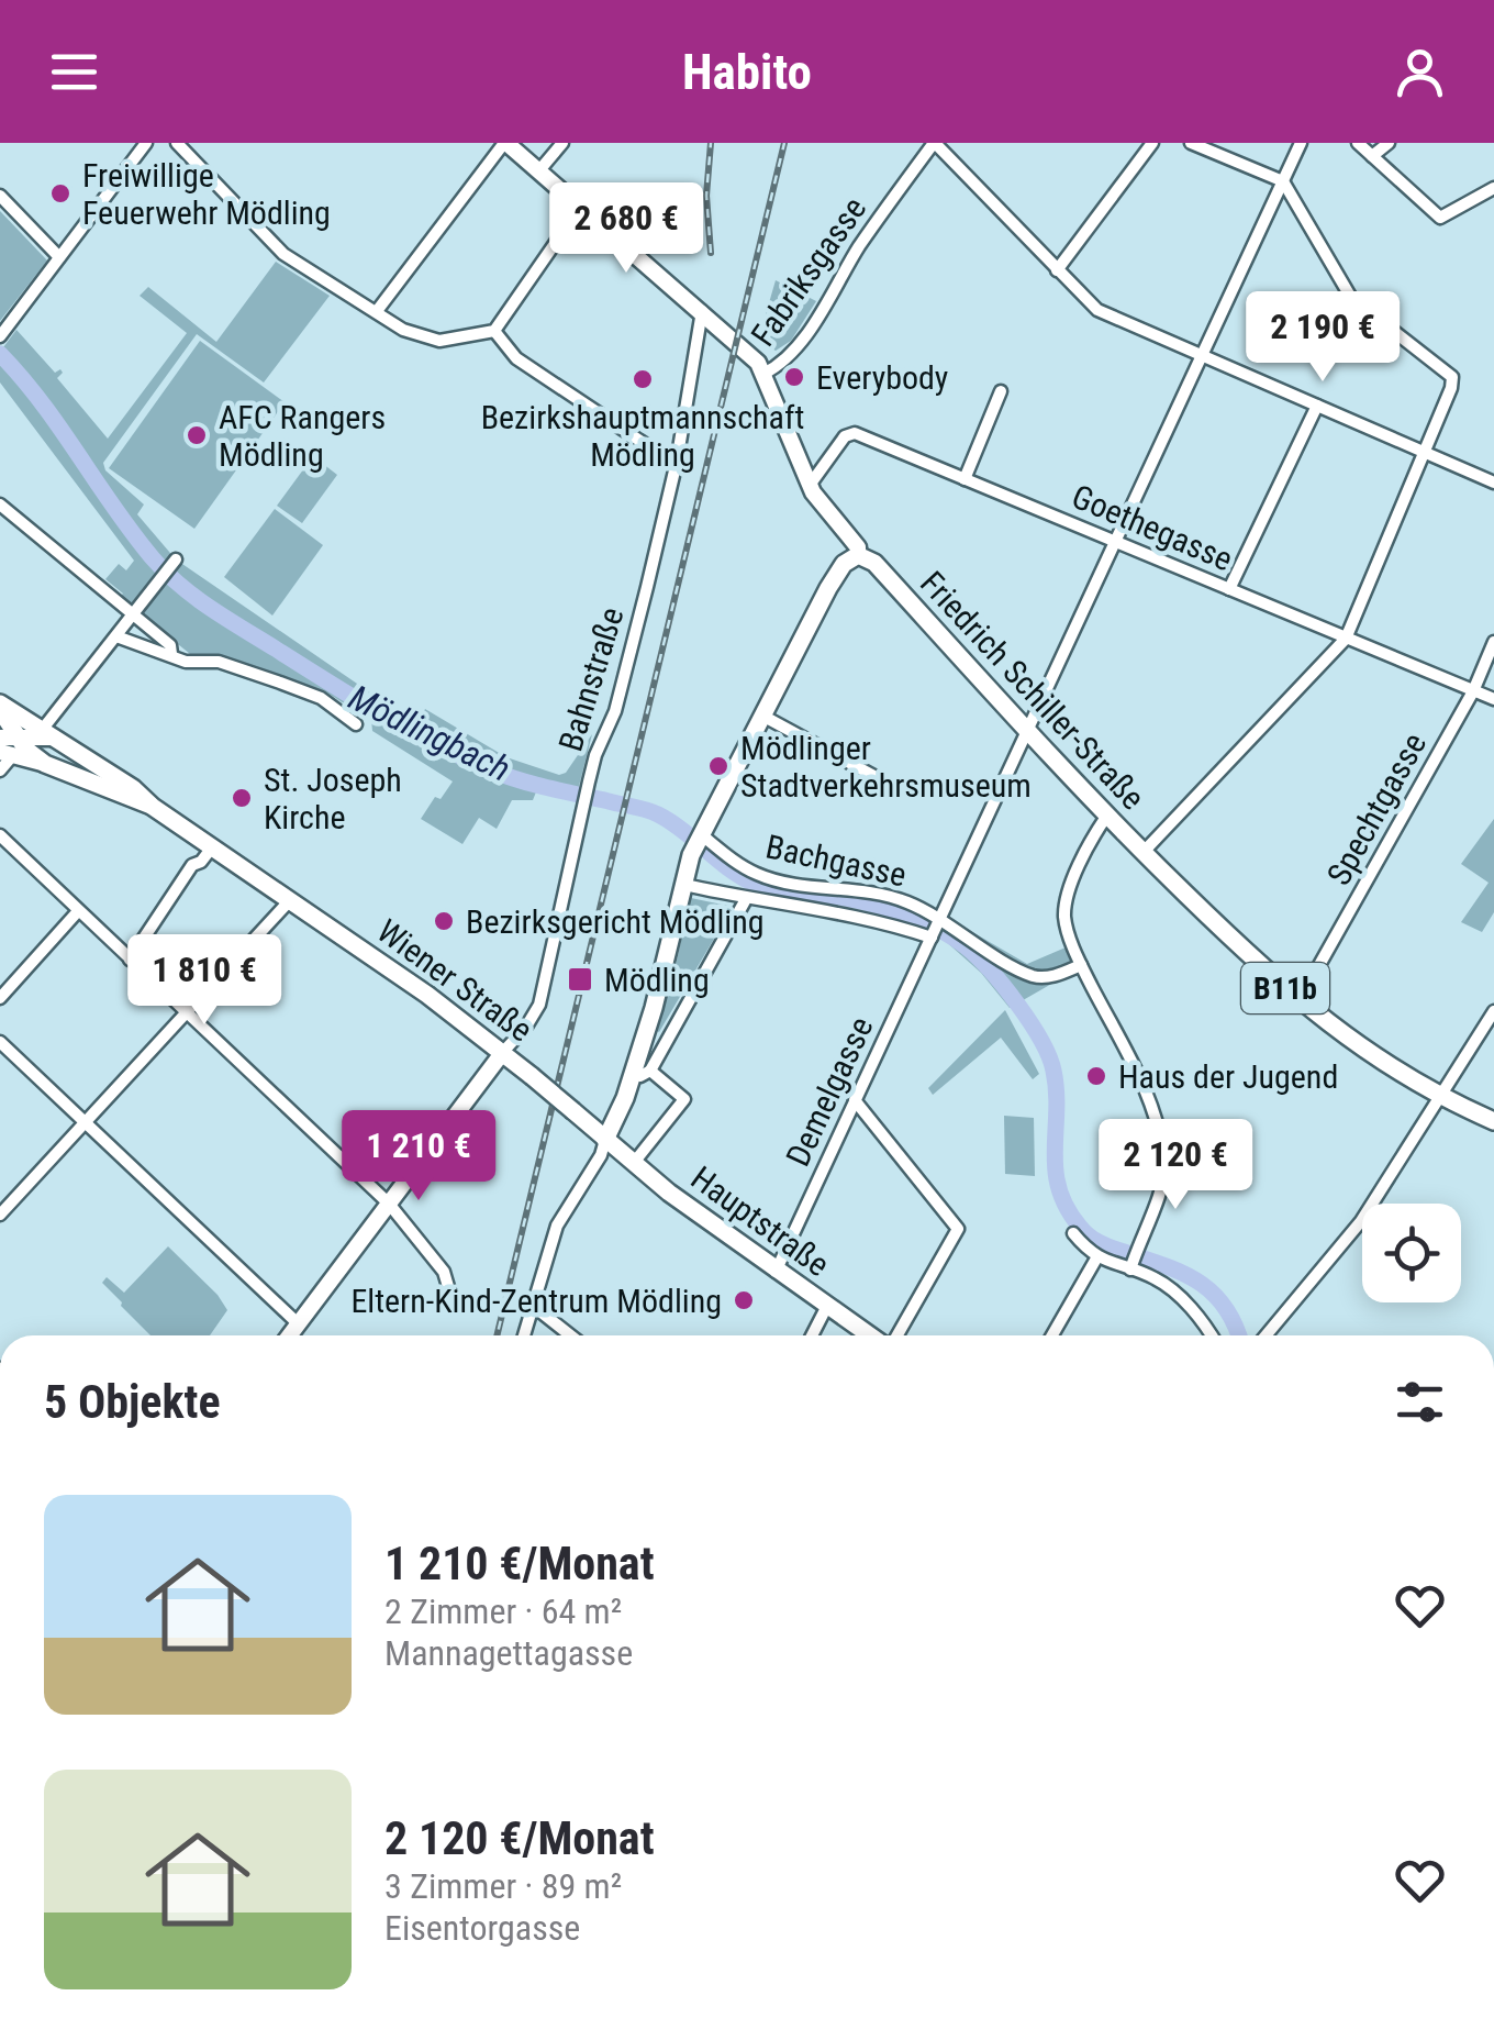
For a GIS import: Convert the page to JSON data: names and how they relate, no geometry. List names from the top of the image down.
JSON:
{
  "streets": {
    "main road": [
      "Friedrich Schiller-Straße",
      "Wiener Straße",
      "B11b",
      "Hauptstraße"
    ],
    "street": [
      "Fabriksgasse",
      "Goethegasse",
      "Bahnstraße",
      "Spechtgasse",
      "Bachgasse",
      "Demelgasse"
    ]
  },
  "crossings": [
    ["Fabriksgasse", "Friedrich Schiller-Straße"],
    ["Goethegasse", "Friedrich Schiller-Straße"],
    ["Goethegasse", "Spechtgasse"],
    ["Goethegasse", "Demelgasse"],
    ["Bahnstraße", "Friedrich Schiller-Straße"],
    ["Bahnstraße", "Wiener Straße"],
    ["Friedrich Schiller-Straße", "Spechtgasse"],
    ["Friedrich Schiller-Straße", "Demelgasse"],
    ["Bachgasse", "Demelgasse"],
    ["Wiener Straße", "Hauptstraße"],
    ["Demelgasse", "Hauptstraße"]
  ],
  "water": ["Mödlingbach"],
  "places": {
    "other": [
      "Freiwillige Feuerwehr Mödling",
      "Everybody",
      "Bezirkshauptmannschaft Mödling",
      "AFC Rangers Mödling",
      "Mödlinger Stadtverkehrsmuseum",
      "St. Joseph Kirche",
      "Bezirksgericht Mödling",
      "Haus der Jugend",
      "Eltern-Kind-Zentrum Mödling"
    ],
    "transit": ["Mödling"]
  },
  "page": {
    "header": "Habito",
    "price": [
      "2 680 €",
      "2 190 €",
      "1 810 €",
      "1 210 €",
      "2 120 €"
    ],
    "heading": "5 Objekte",
    "list": [
      {
        "name": "1 210 €/Monat",
        "note": "2 Zimmer · 64 m² · Mannagettagasse"
      },
      {
        "name": "2 120 €/Monat",
        "note": "3 Zimmer · 89 m² · Eisentorgasse"
      }
    ]
  }
}
